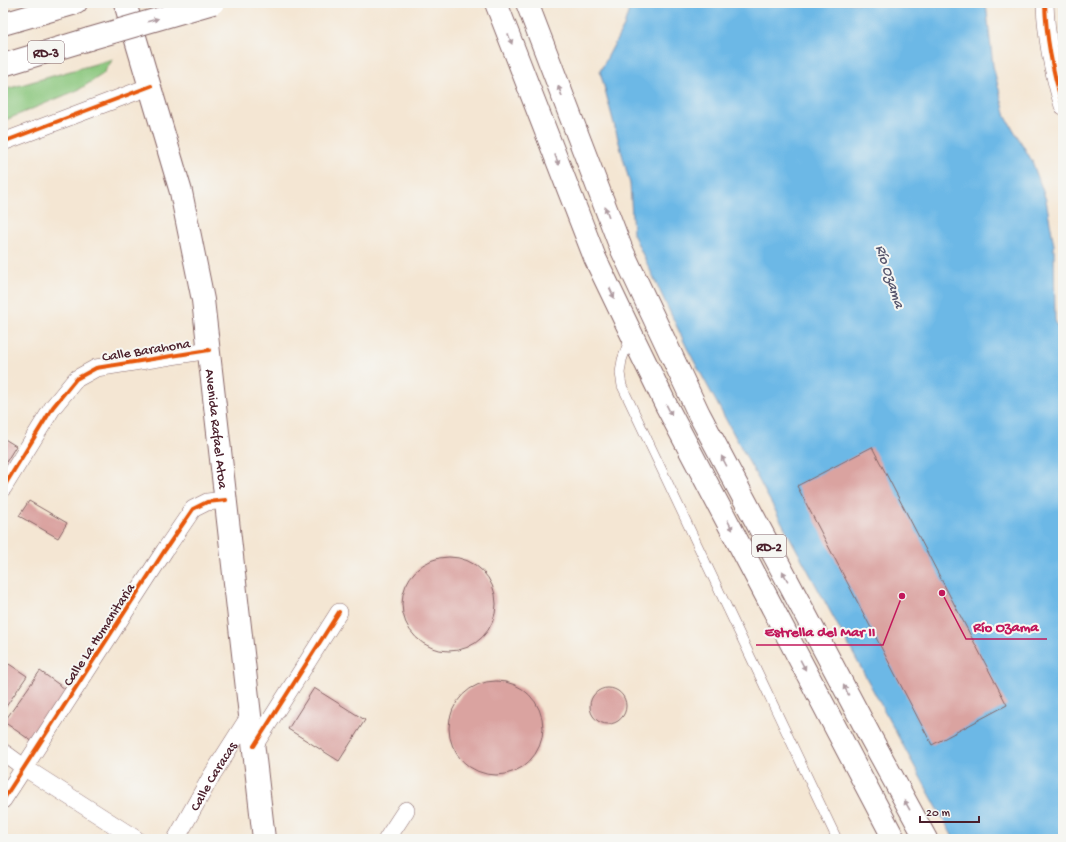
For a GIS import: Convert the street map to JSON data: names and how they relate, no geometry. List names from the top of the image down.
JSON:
{
  "streets": {
    "main road": ["RD-3", "Avenida Rafael Atoa", "RD-2"],
    "street": ["Calle Barahona", "Calle La Humanitaria", "Calle Caracas"]
  },
  "crossings": [
    ["Calle Barahona", "Avenida Rafael Atoa"],
    ["Avenida Rafael Atoa", "Calle La Humanitaria"],
    ["Avenida Rafael Atoa", "Calle Caracas"]
  ],
  "water": ["Río Ozama"],
  "places": ["Río Ozama", "Estrella del Mar II"],
  "scale_bar": "20 m"
}
